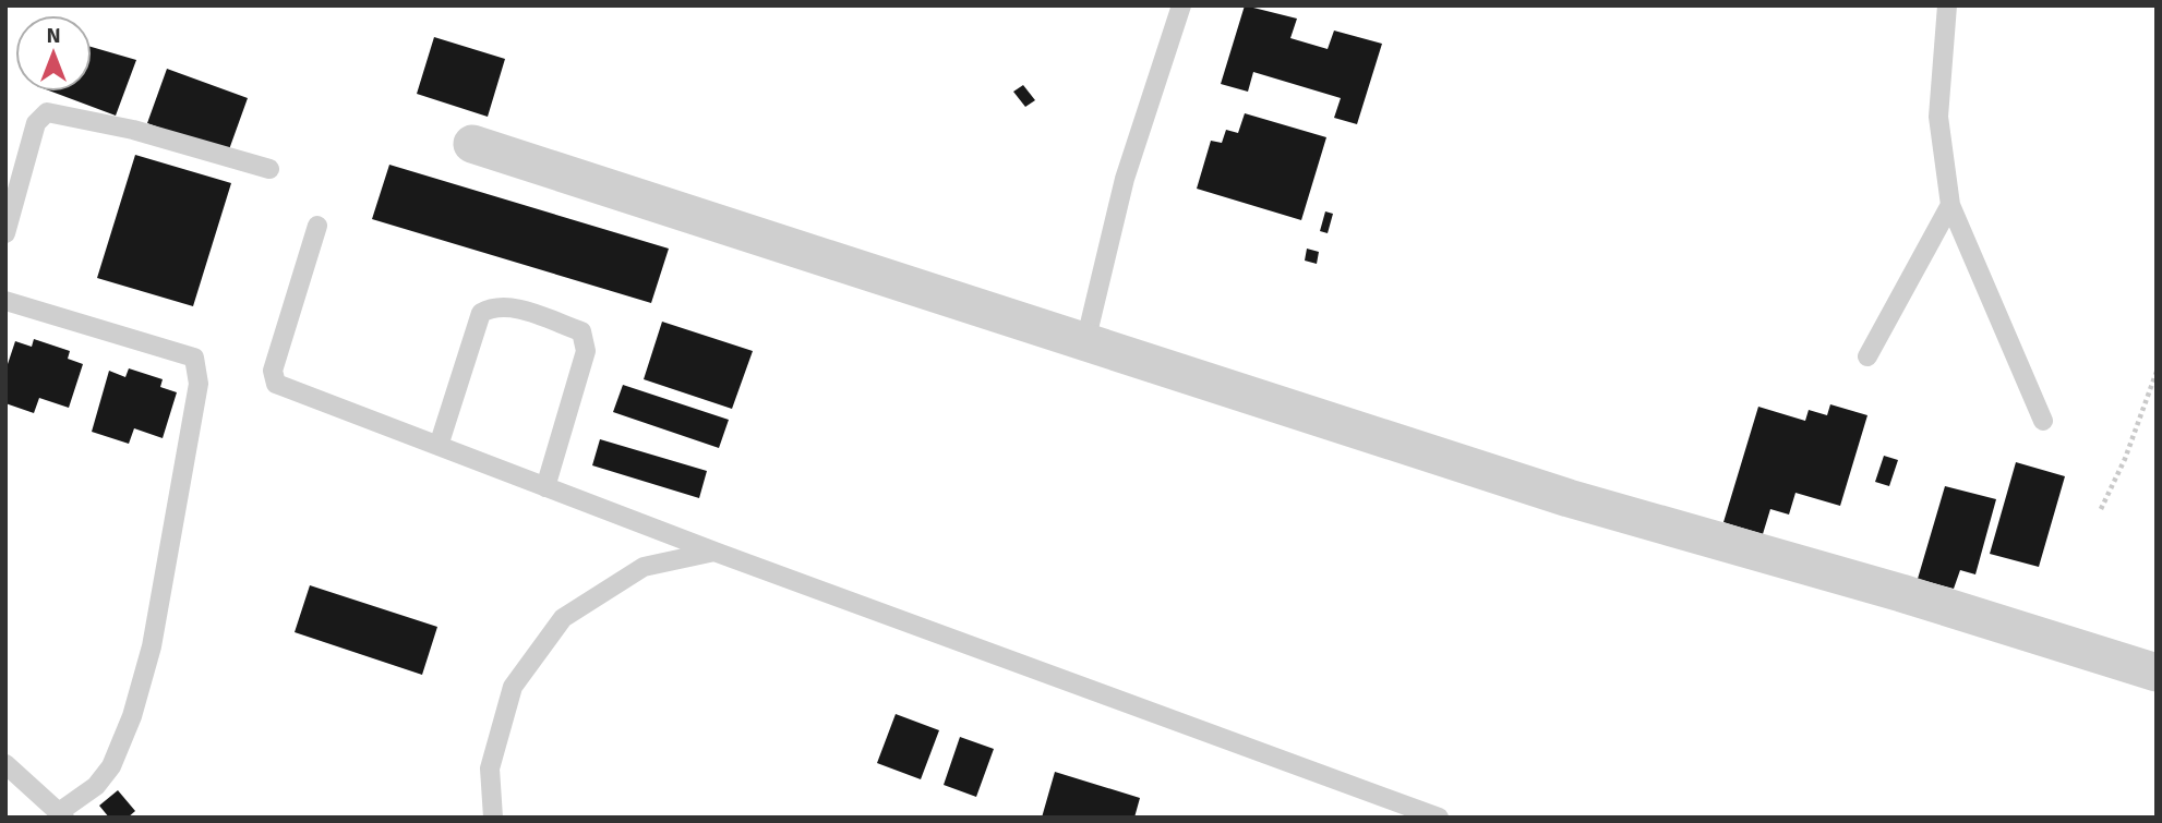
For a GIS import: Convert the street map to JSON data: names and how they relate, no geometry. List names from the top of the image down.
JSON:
{
  "north": "top"
}
